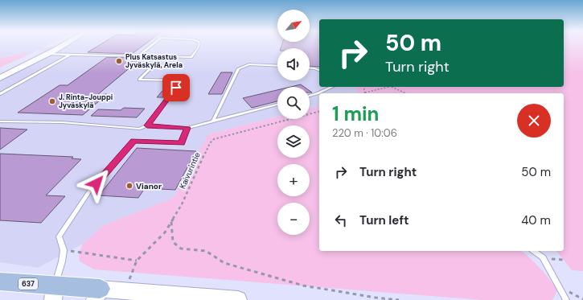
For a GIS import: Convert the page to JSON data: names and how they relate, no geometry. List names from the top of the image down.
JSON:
{
  "streets": {
    "main road": ["637"],
    "path": ["Kaivurintie"]
  },
  "crossings": [
    ["Kaivurintie", "637"]
  ],
  "places": ["Plus Katsastus Jyväskylä, Arela", "J. Rinta-Jouppi Jyväskylä", "Vianor"],
  "north": "top right",
  "page": {
    "map_buttons": ["+", "−"],
    "turn": ["50 m", "Turn right"],
    "heading": ["1 min", "220 m · 10:06"],
    "list": [
      {
        "name": "Turn right",
        "value": "50 m"
      },
      {
        "name": "Turn left",
        "value": "40 m"
      }
    ]
  }
}
